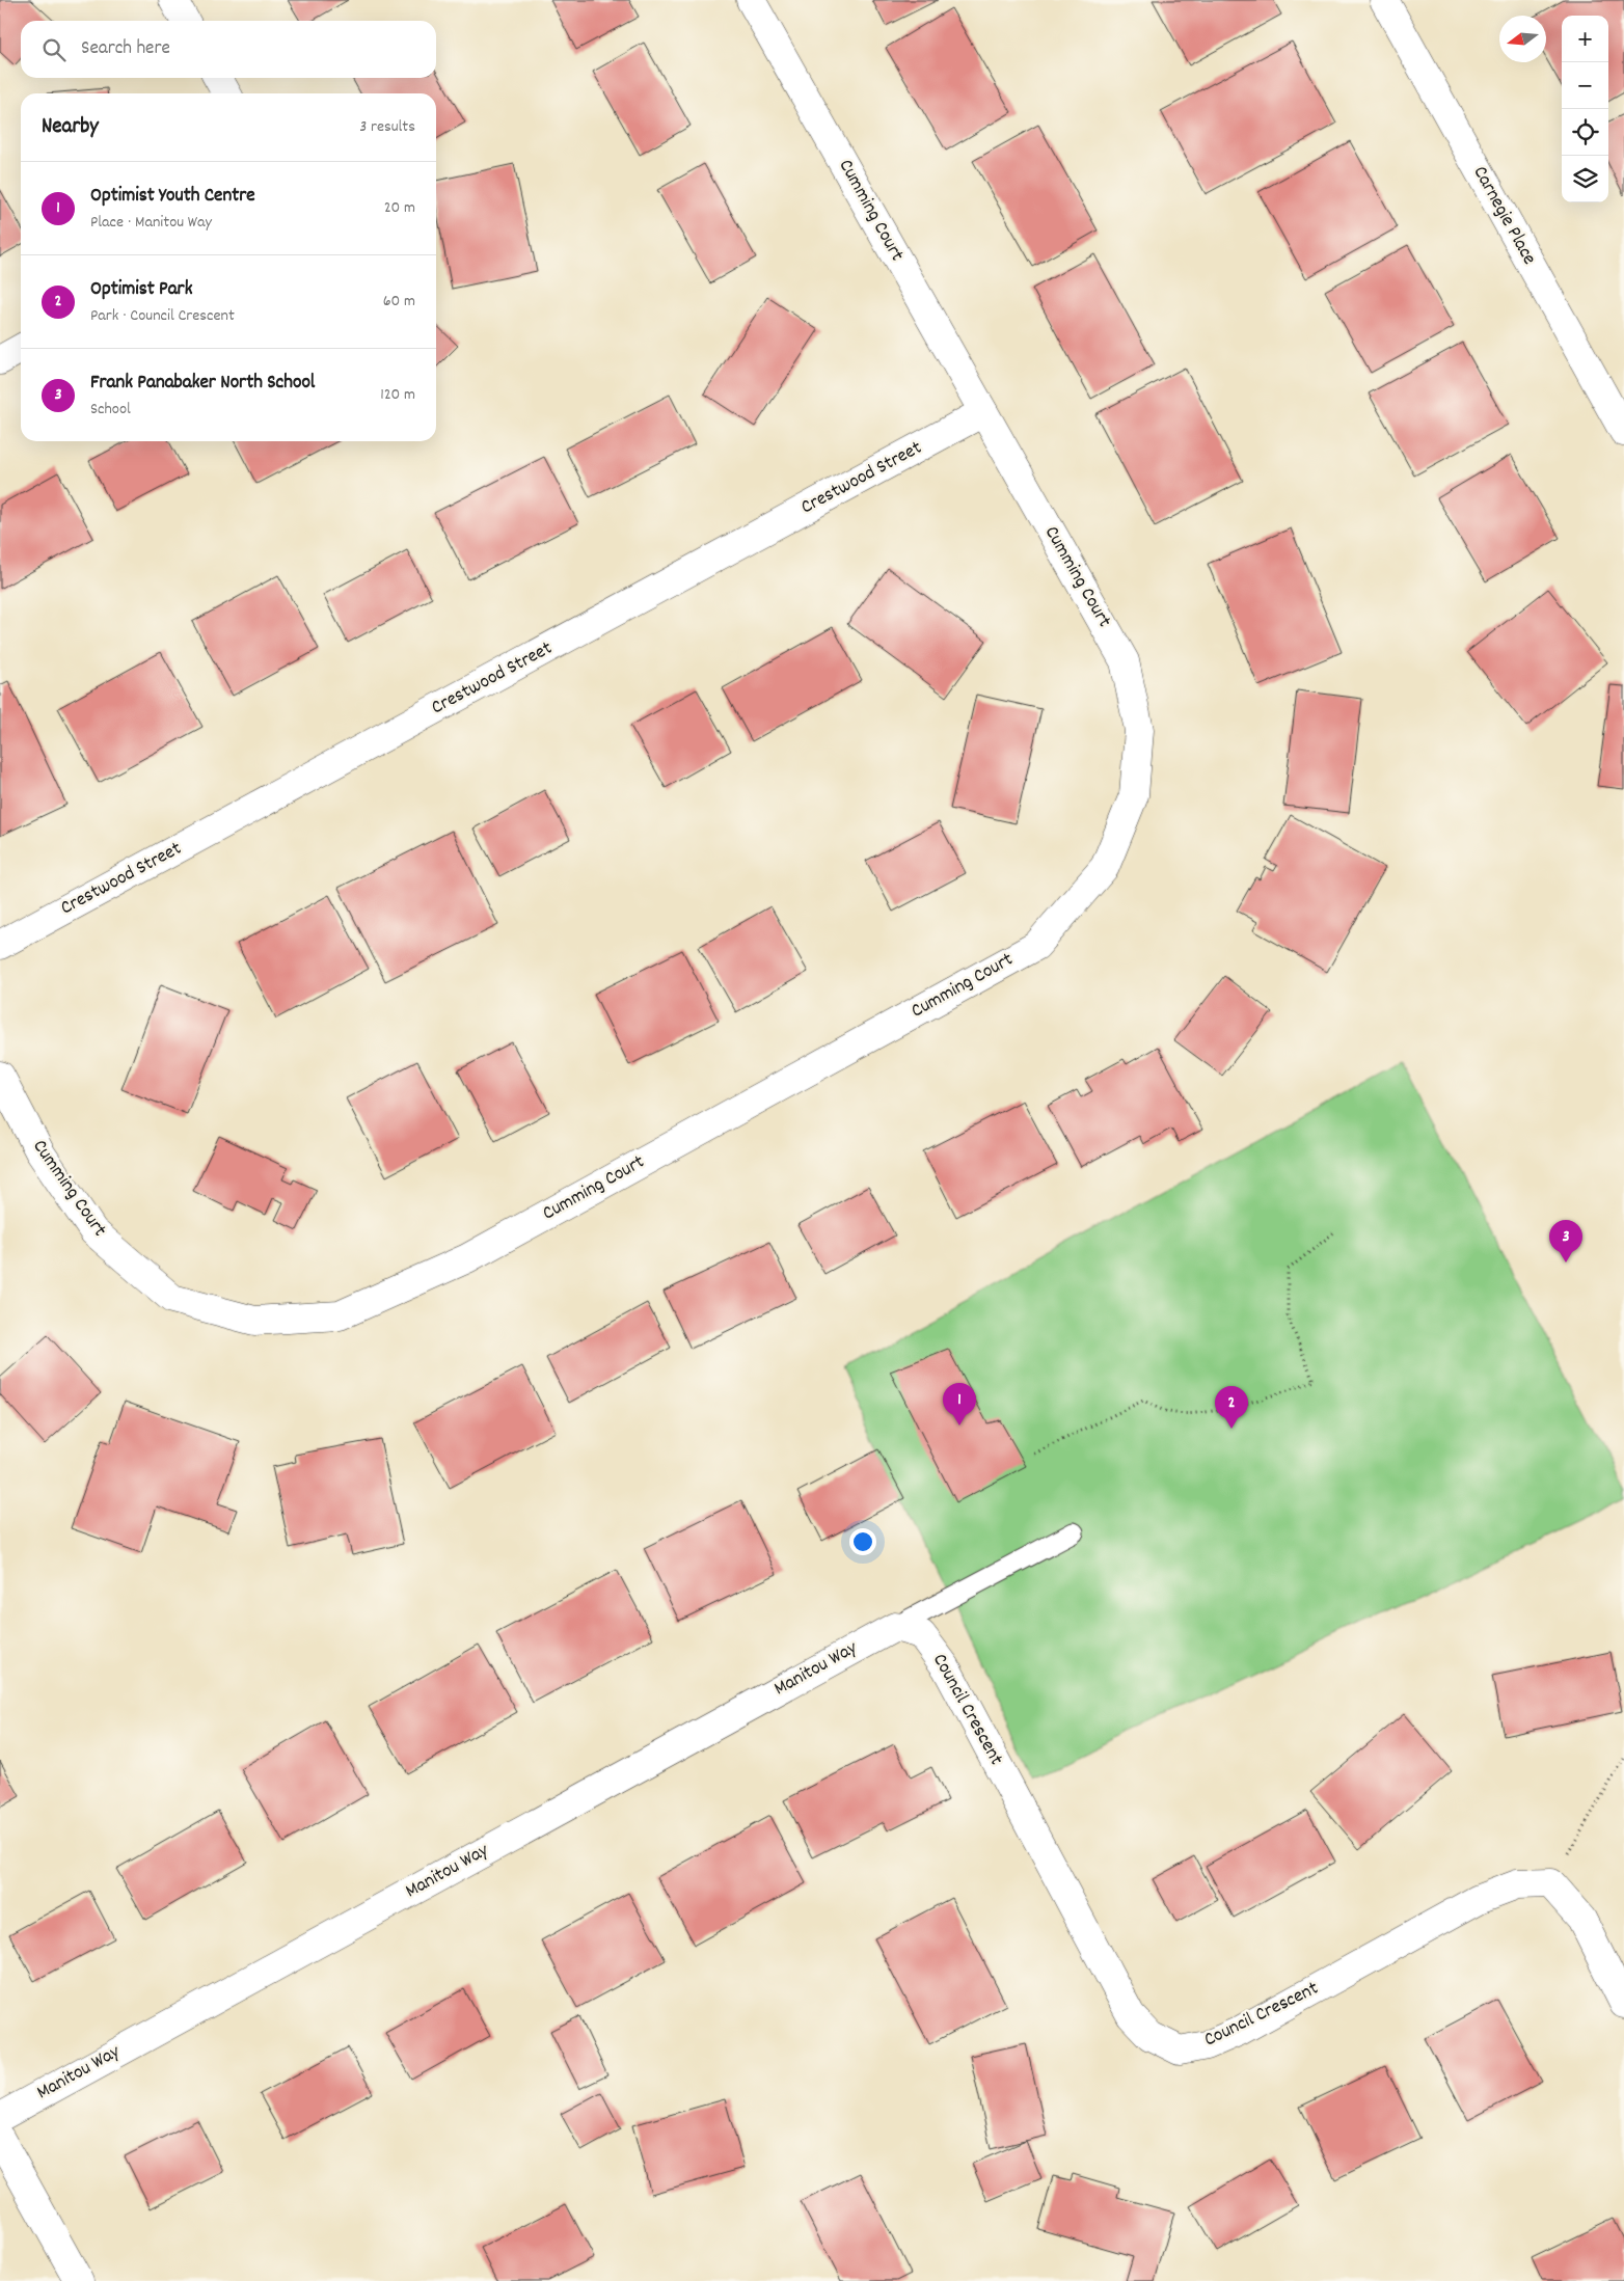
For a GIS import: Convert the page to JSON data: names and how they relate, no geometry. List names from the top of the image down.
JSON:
{
  "streets": {
    "street": [
      "Cumming Court",
      "Carnegie Place",
      "Crestwood Street",
      "Manitou Way",
      "Council Crescent"
    ]
  },
  "crossings": [
    ["Cumming Court", "Crestwood Street"],
    ["Manitou Way", "Council Crescent"]
  ],
  "north": "left",
  "page": {
    "map_buttons": ["+", "−"],
    "search": "Search here",
    "heading": ["Nearby", "3 results"],
    "list": [
      {
        "mark": "1",
        "name": "Optimist Youth Centre",
        "note": "Place · Manitou Way",
        "value": "20 m"
      },
      {
        "mark": "2",
        "name": "Optimist Park",
        "note": "Park · Council Crescent",
        "value": "60 m"
      },
      {
        "mark": "3",
        "name": "Frank Panabaker North School",
        "note": "School",
        "value": "120 m"
      }
    ],
    "pins": ["3", "1", "2"]
  }
}
